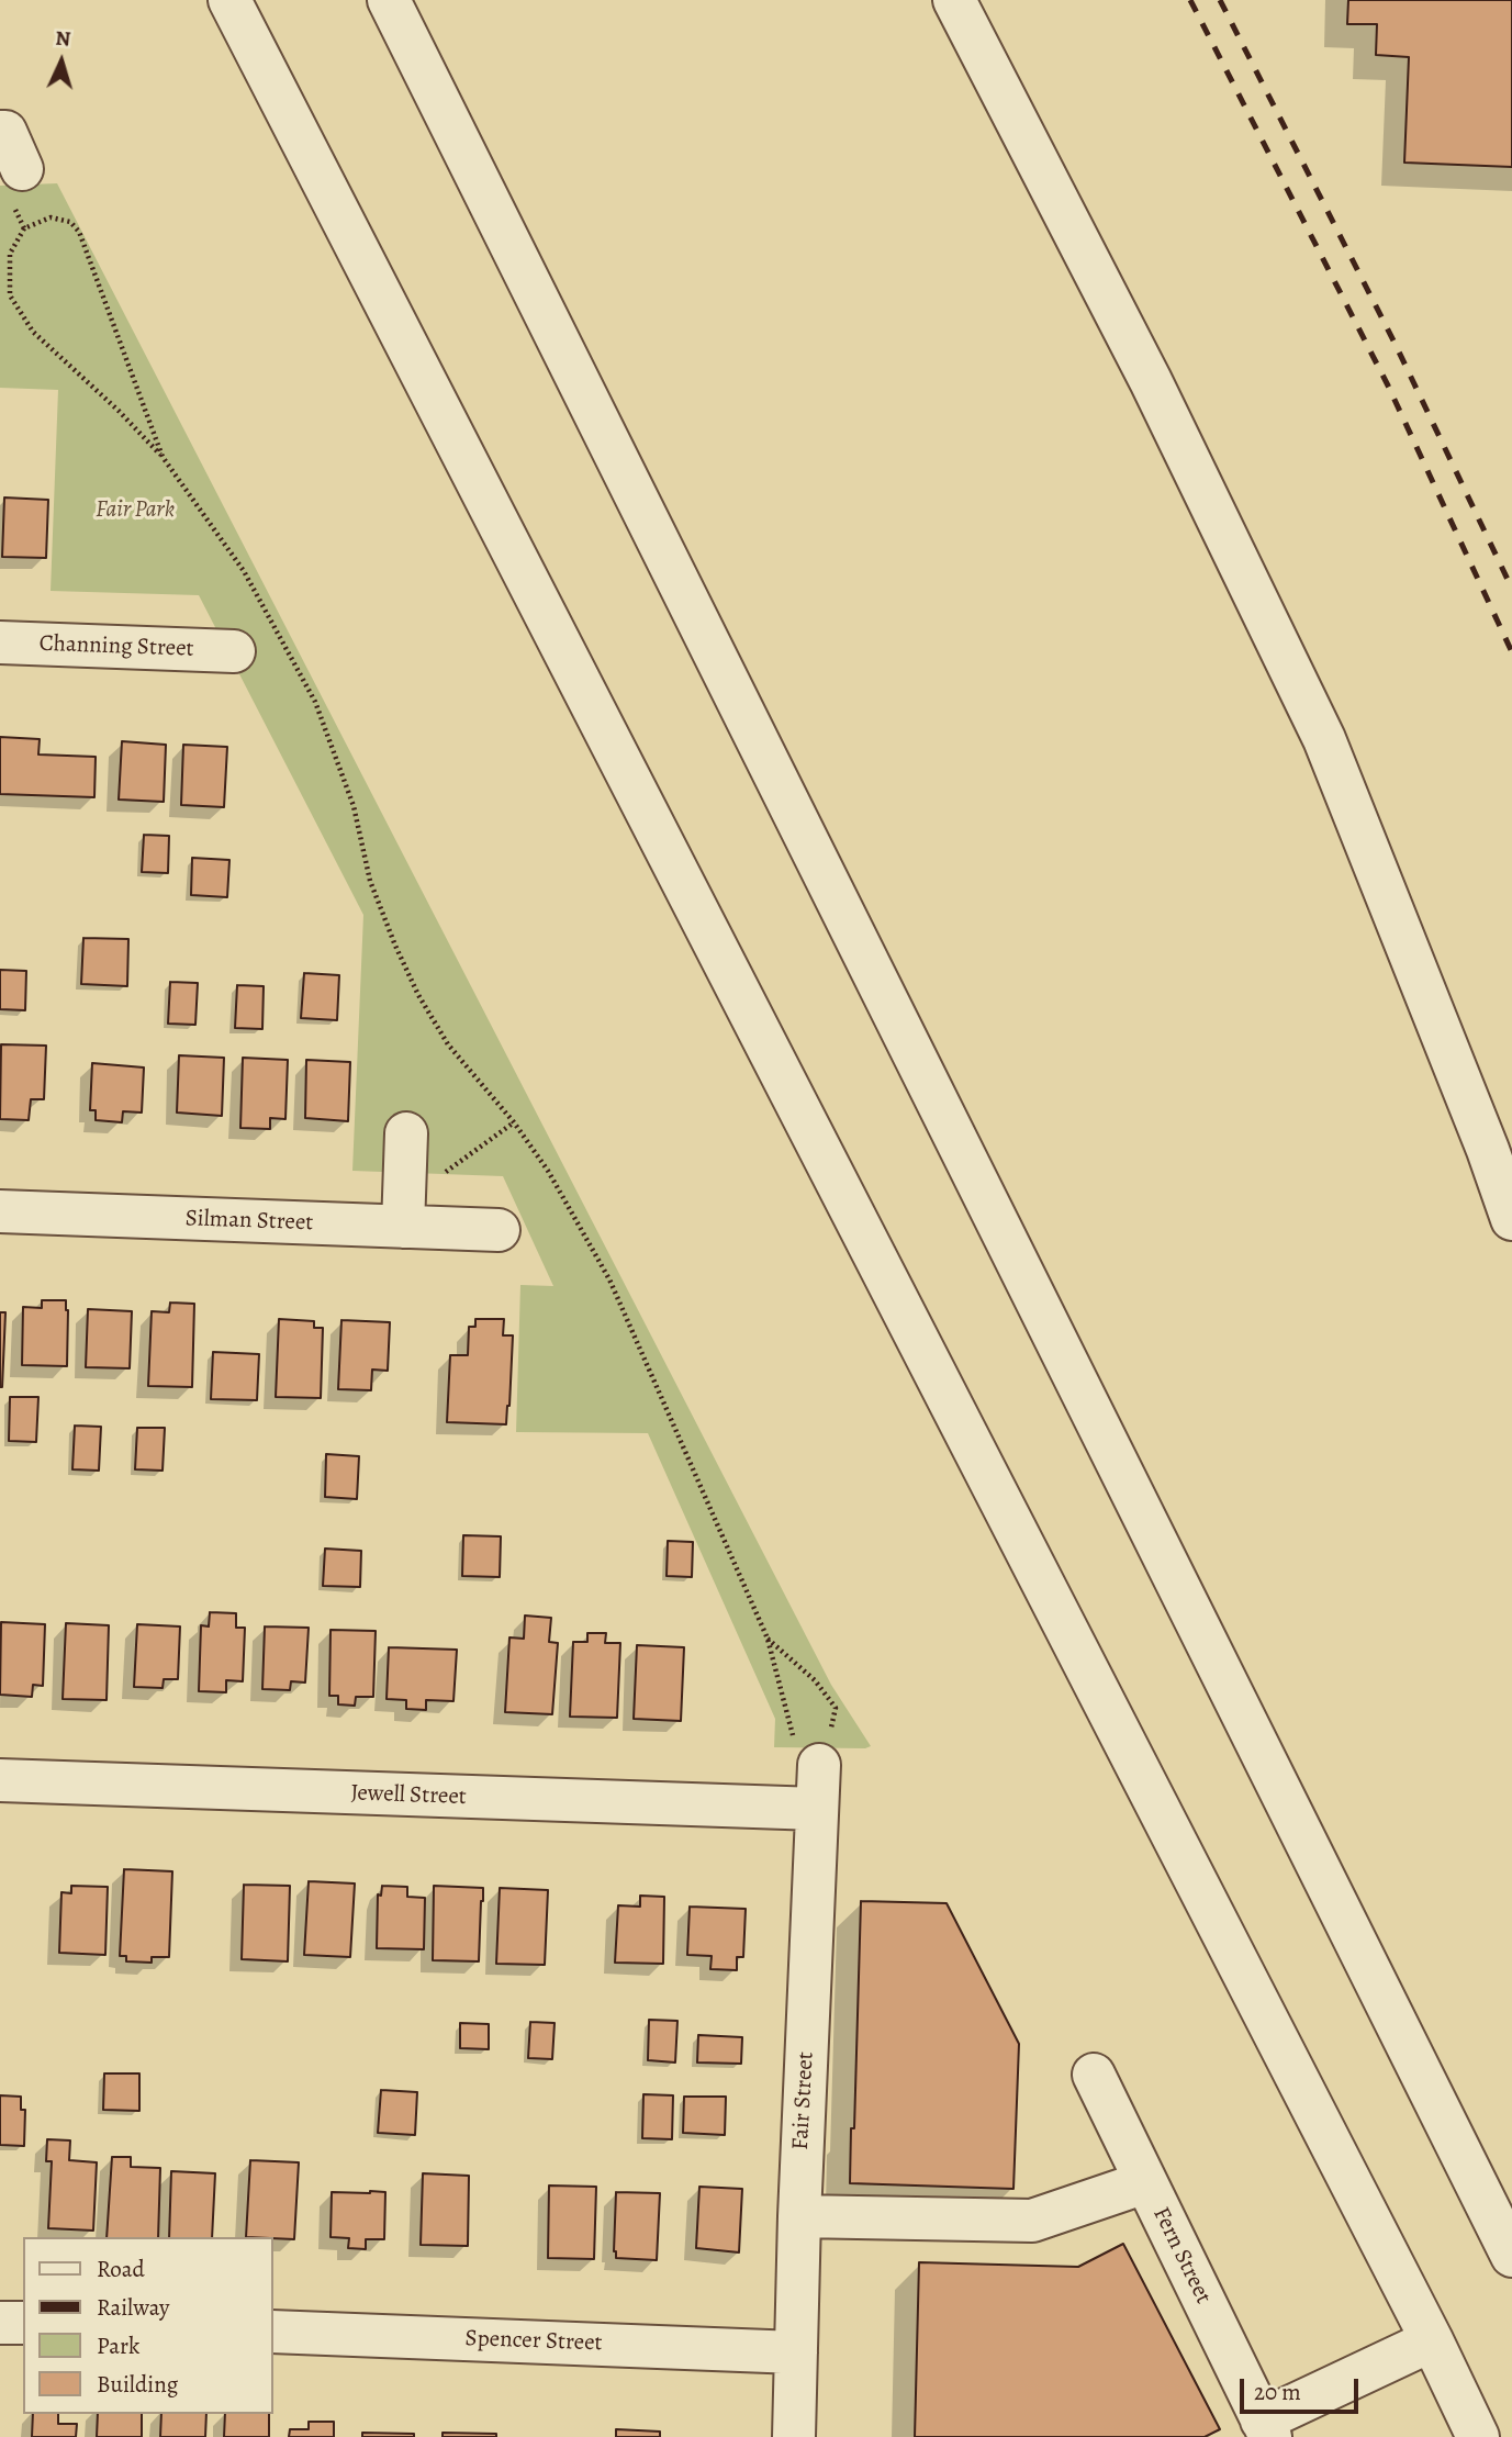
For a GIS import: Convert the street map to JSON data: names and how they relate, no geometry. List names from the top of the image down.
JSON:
{
  "streets": {
    "street": [
      "Channing Street",
      "Silman Street",
      "Jewell Street",
      "Fair Street",
      "Fern Street",
      "Spencer Street"
    ]
  },
  "crossings": [
    ["Jewell Street", "Fair Street"],
    ["Fair Street", "Spencer Street"]
  ],
  "parks": ["Fair Park"],
  "legend": [
    "Road",
    "Railway",
    "Park",
    "Building"
  ],
  "scale_bar": "20 m",
  "north": "top"
}
